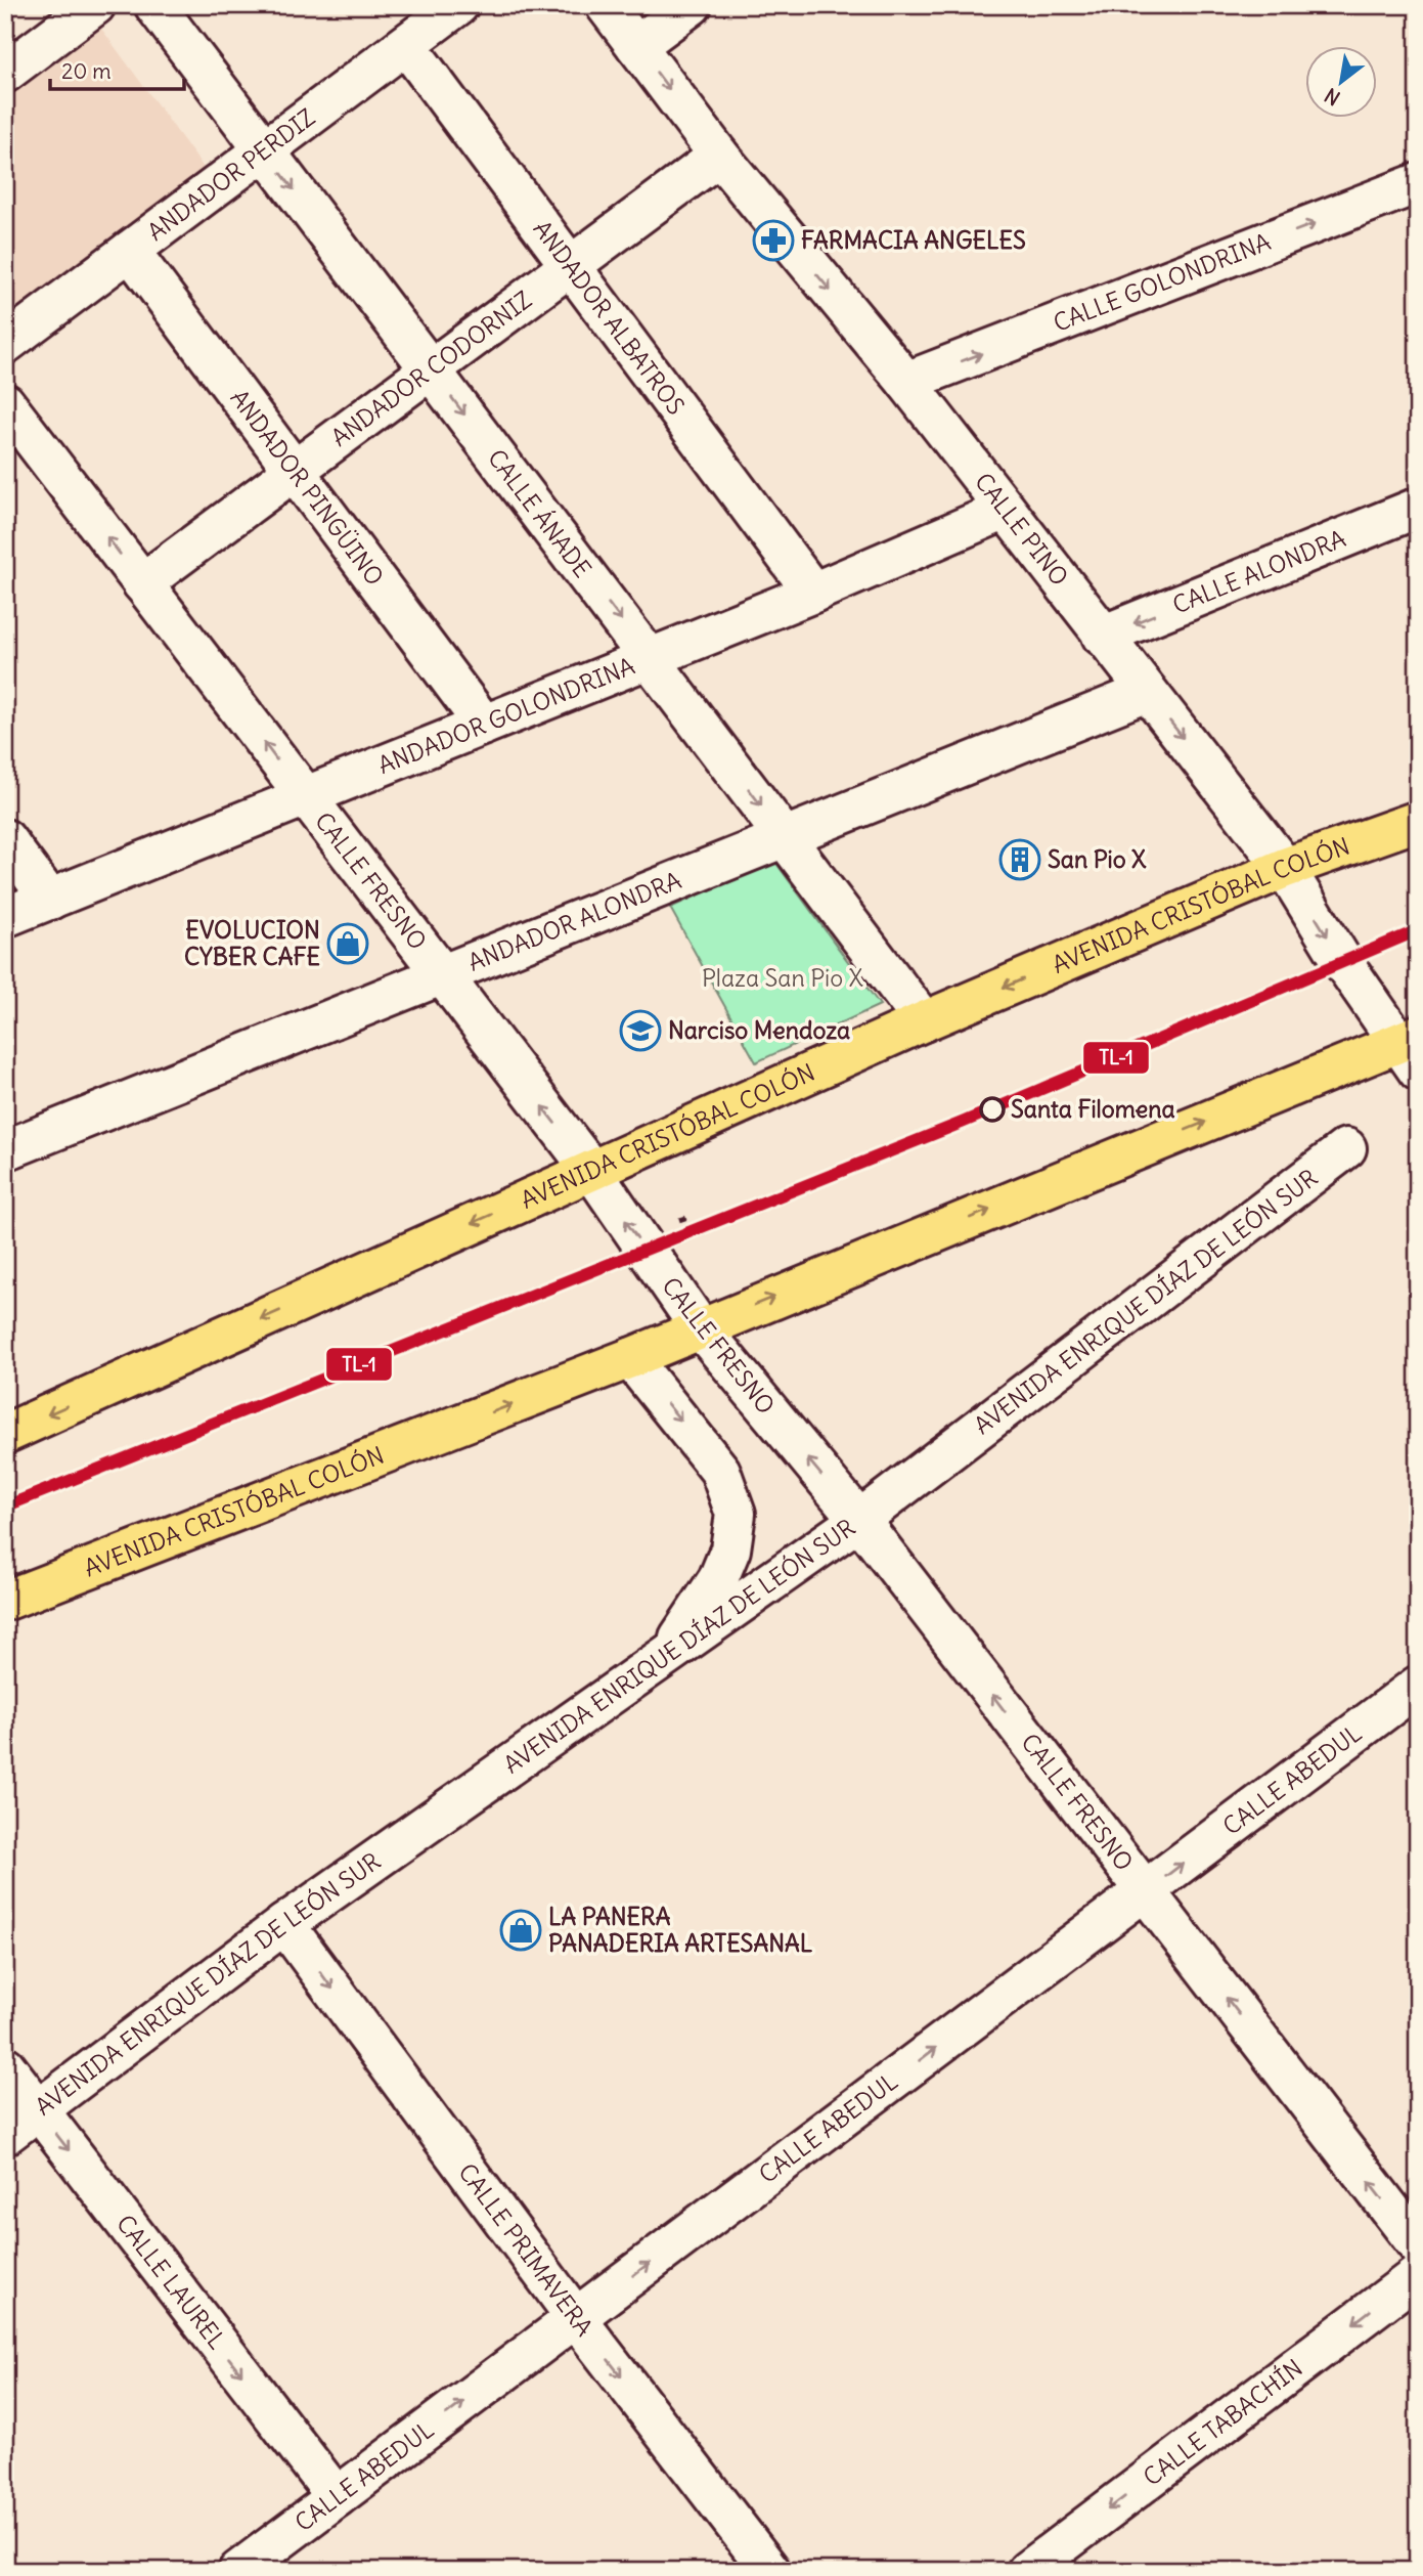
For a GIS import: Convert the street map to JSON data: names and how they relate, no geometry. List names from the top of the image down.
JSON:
{
  "streets": {
    "main road": ["AVENIDA CRISTÓBAL COLÓN"],
    "street": [
      "ANDADOR PERDIZ",
      "CALLE GOLONDRINA",
      "ANDADOR ALBATROS",
      "ANDADOR CODORNIZ",
      "ANDADOR PINGÜINO",
      "CALLE ÁNADE",
      "CALLE PINO",
      "CALLE ALONDRA",
      "ANDADOR GOLONDRINA",
      "CALLE FRESNO",
      "ANDADOR ALONDRA",
      "AVENIDA ENRIQUE DÍAZ DE LEÓN SUR",
      "CALLE ABEDUL",
      "CALLE PRIMAVERA",
      "CALLE LAUREL",
      "CALLE TABACHÍN"
    ]
  },
  "crossings": [
    ["ANDADOR PERDIZ", "ANDADOR ALBATROS"],
    ["ANDADOR PERDIZ", "ANDADOR PINGÜINO"],
    ["ANDADOR PERDIZ", "CALLE ÁNADE"],
    ["CALLE GOLONDRINA", "CALLE PINO"],
    ["ANDADOR ALBATROS", "ANDADOR CODORNIZ"],
    ["ANDADOR ALBATROS", "ANDADOR GOLONDRINA"],
    ["ANDADOR CODORNIZ", "ANDADOR PINGÜINO"],
    ["ANDADOR CODORNIZ", "CALLE ÁNADE"],
    ["ANDADOR CODORNIZ", "CALLE PINO"],
    ["ANDADOR CODORNIZ", "CALLE FRESNO"],
    ["ANDADOR PINGÜINO", "ANDADOR GOLONDRINA"],
    ["CALLE ÁNADE", "ANDADOR GOLONDRINA"],
    ["CALLE ÁNADE", "AVENIDA CRISTÓBAL COLÓN"],
    ["CALLE ÁNADE", "ANDADOR ALONDRA"],
    ["CALLE PINO", "CALLE ALONDRA"],
    ["CALLE PINO", "ANDADOR GOLONDRINA"],
    ["CALLE PINO", "AVENIDA CRISTÓBAL COLÓN"],
    ["CALLE PINO", "ANDADOR ALONDRA"],
    ["ANDADOR GOLONDRINA", "CALLE FRESNO"],
    ["CALLE FRESNO", "AVENIDA CRISTÓBAL COLÓN"],
    ["CALLE FRESNO", "ANDADOR ALONDRA"],
    ["CALLE FRESNO", "AVENIDA ENRIQUE DÍAZ DE LEÓN SUR"],
    ["CALLE FRESNO", "CALLE ABEDUL"],
    ["AVENIDA ENRIQUE DÍAZ DE LEÓN SUR", "CALLE PRIMAVERA"],
    ["AVENIDA ENRIQUE DÍAZ DE LEÓN SUR", "CALLE LAUREL"],
    ["CALLE ABEDUL", "CALLE PRIMAVERA"],
    ["CALLE ABEDUL", "CALLE LAUREL"]
  ],
  "one_way": [
    "CALLE GOLONDRINA",
    "CALLE ÁNADE",
    "CALLE PINO",
    "CALLE ALONDRA",
    "CALLE FRESNO",
    "CALLE ABEDUL",
    "CALLE PRIMAVERA",
    "CALLE LAUREL",
    "CALLE TABACHÍN"
  ],
  "parks": ["Plaza San Pio X"],
  "places": {
    "pharmacy": ["FARMACIA ANGELES"],
    "building": ["San Pio X"],
    "shop": ["EVOLUCION CYBER CAFE", "LA PANERA PANADERIA ARTESANAL"],
    "school or university": ["Narciso Mendoza"],
    "other": ["Santa Filomena"]
  },
  "lines": ["transit line TL-1"],
  "scale_bar": "20 m",
  "north": "bottom left"
}
